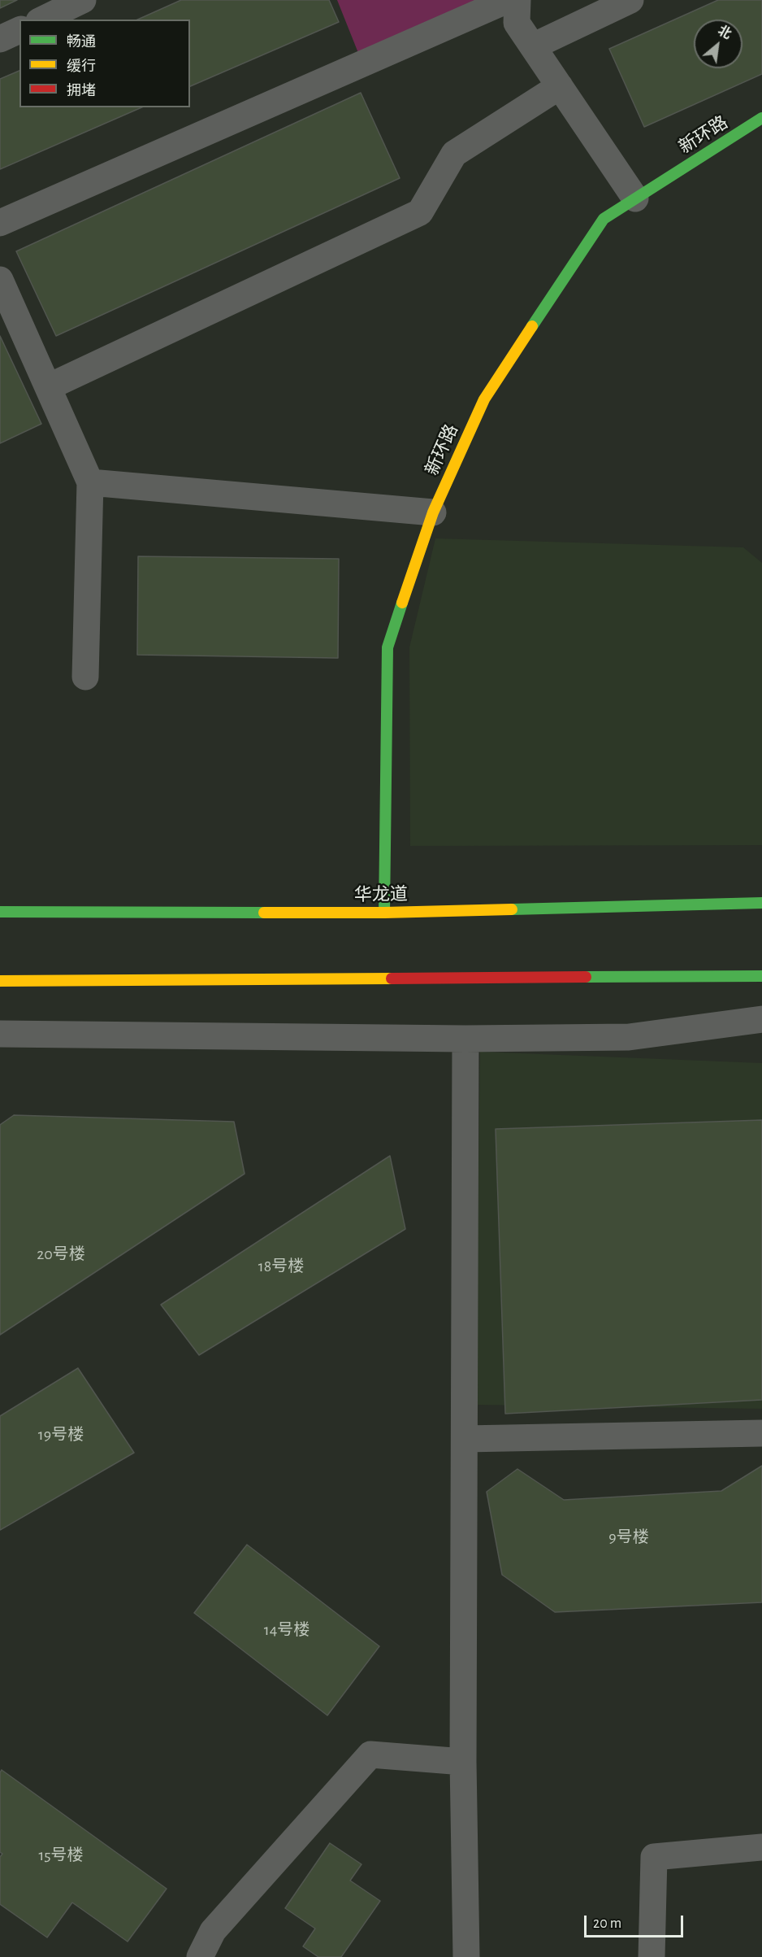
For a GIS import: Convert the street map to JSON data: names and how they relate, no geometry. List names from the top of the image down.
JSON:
{
  "streets": {
    "main road": ["新环路", "华龙道"]
  },
  "crossings": [
    ["新环路", "华龙道"]
  ],
  "house_numbers": [
    "20号楼",
    "18号楼",
    "19号楼",
    "9号楼",
    "14号楼",
    "15号楼"
  ],
  "legend": ["畅通", "缓行", "拥堵"],
  "scale_bar": "20 m",
  "north": "top right"
}
